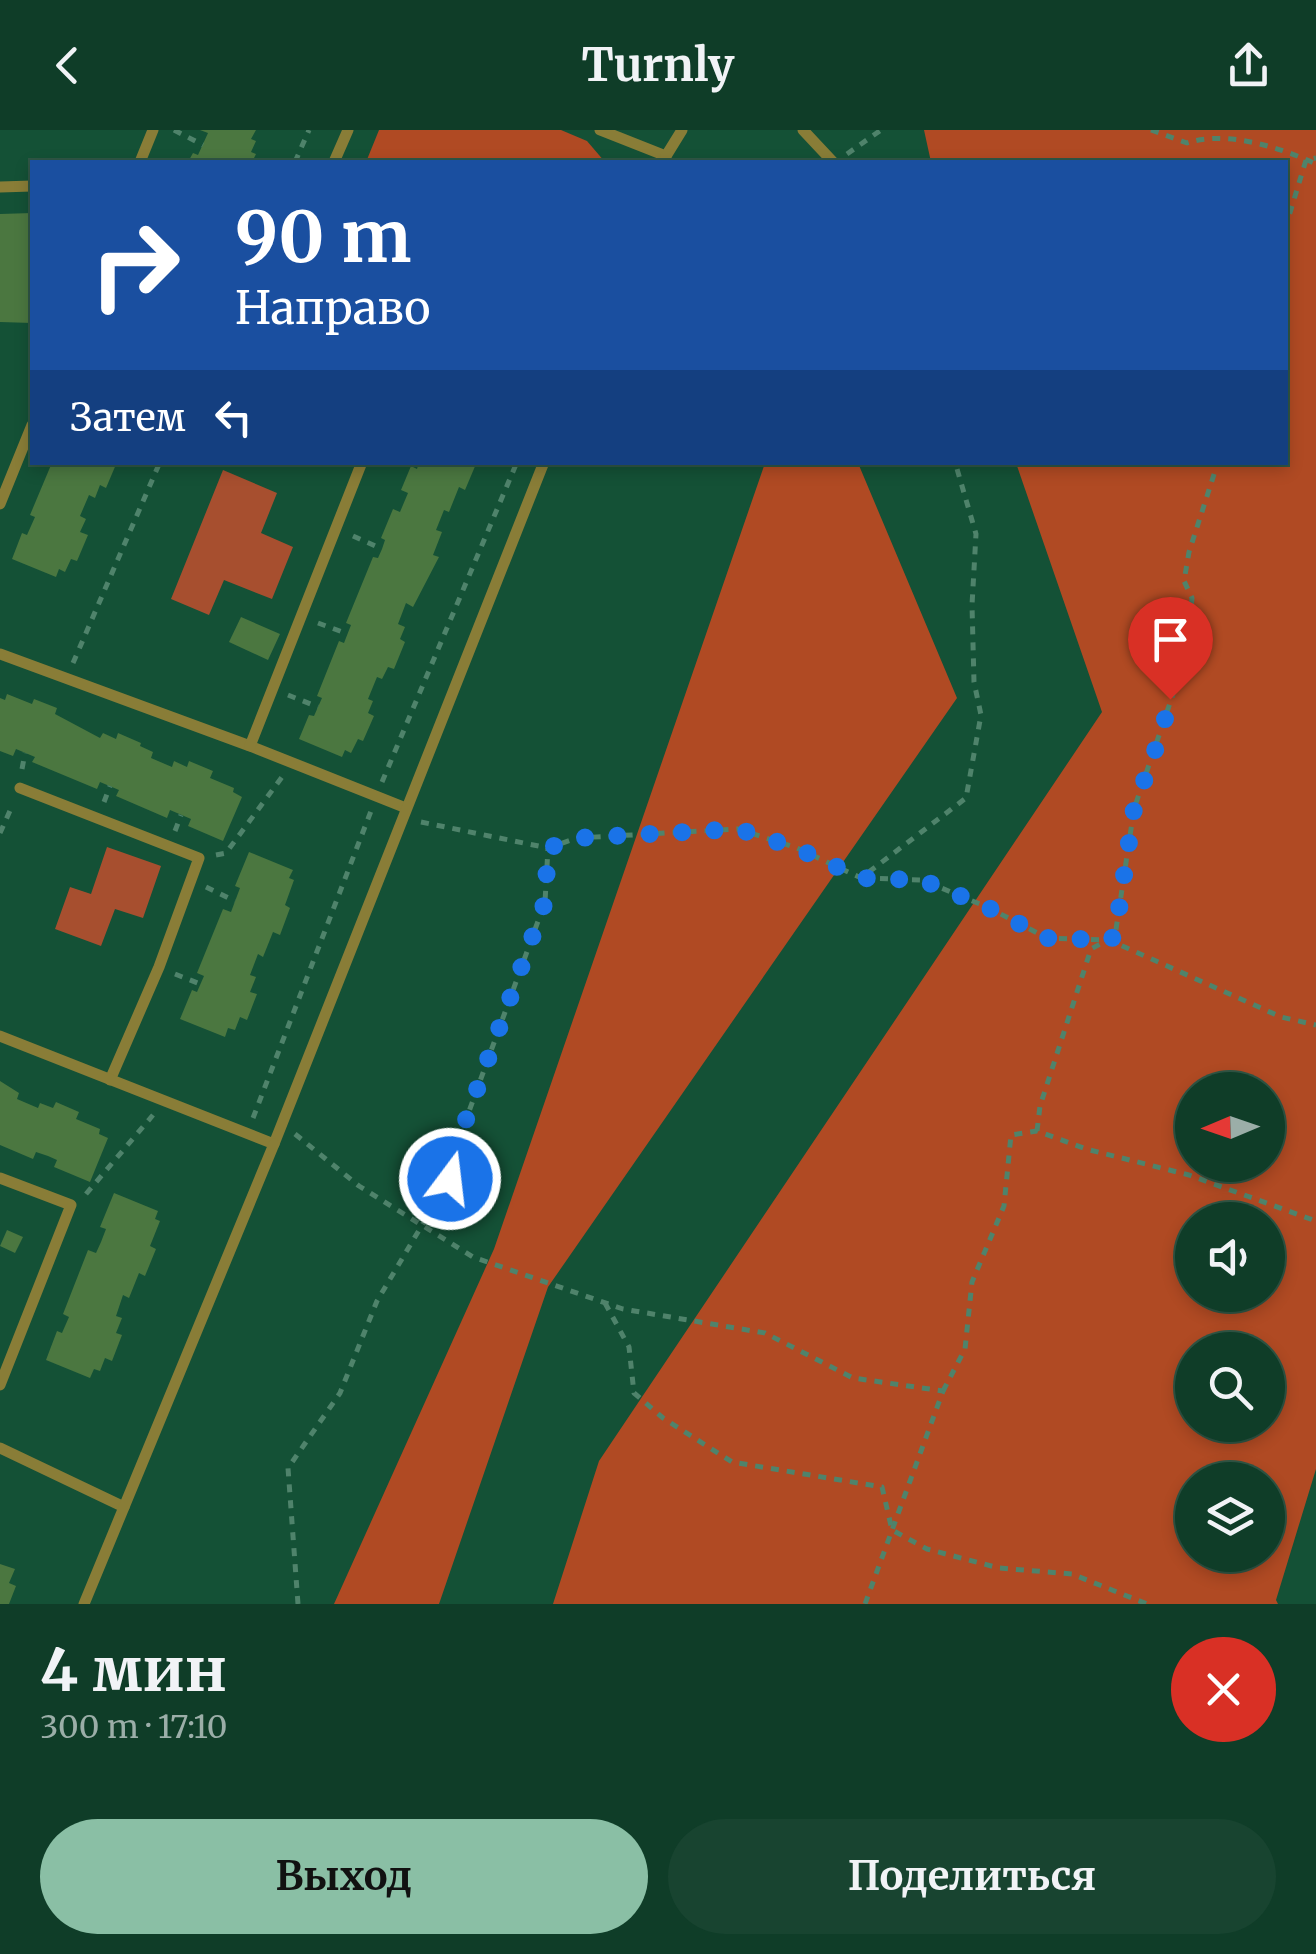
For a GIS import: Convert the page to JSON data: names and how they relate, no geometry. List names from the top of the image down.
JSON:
{
  "north": "left",
  "page": {
    "header": "Turnly",
    "turn": ["90 m", "Направо"],
    "then": "Затем",
    "heading": ["4 мин", "300 m · 17:10"],
    "buttons": ["Выход", "Поделиться"]
  }
}
